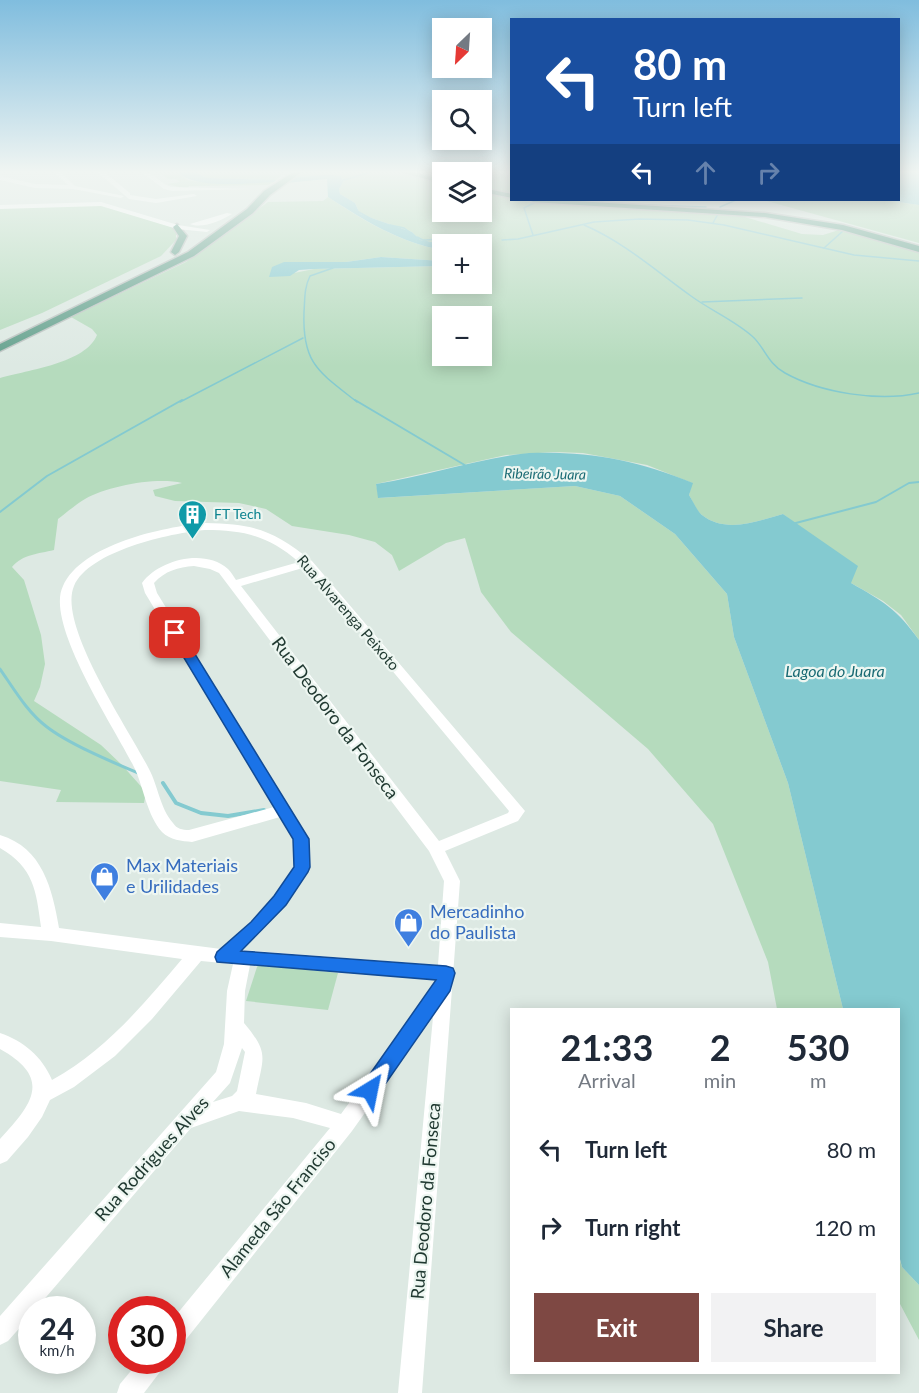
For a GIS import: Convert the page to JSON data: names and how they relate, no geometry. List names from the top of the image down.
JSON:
{
  "streets": {
    "street": [
      "Rua Alvarenga Peixoto",
      "Rua Deodoro da Fonseca",
      "Rua Rodrigues Alves",
      "Alameda São Franciso"
    ]
  },
  "crossings": [
    ["Rua Alvarenga Peixoto", "Rua Deodoro da Fonseca"],
    ["Rua Deodoro da Fonseca", "Rua Rodrigues Alves"],
    ["Rua Deodoro da Fonseca", "Alameda São Franciso"]
  ],
  "water": ["Ribeirão Juara", "Lagoa do Juara"],
  "places": {
    "building": ["FT Tech"],
    "shop": ["Max Materiais e Urilidades", "Mercadinho do Paulista"]
  },
  "north": "bottom left",
  "page": {
    "map_buttons": ["+", "−"],
    "turn": ["80 m", "Turn left"],
    "eta": [
      "21:33",
      "Arrival",
      "2",
      "min",
      "530",
      "m"
    ],
    "list": [
      {
        "name": "Turn left",
        "value": "80 m"
      },
      {
        "name": "Turn right",
        "value": "120 m"
      }
    ],
    "buttons": ["Exit", "Share"],
    "speed": "24 km/h",
    "limit": "30"
  }
}
